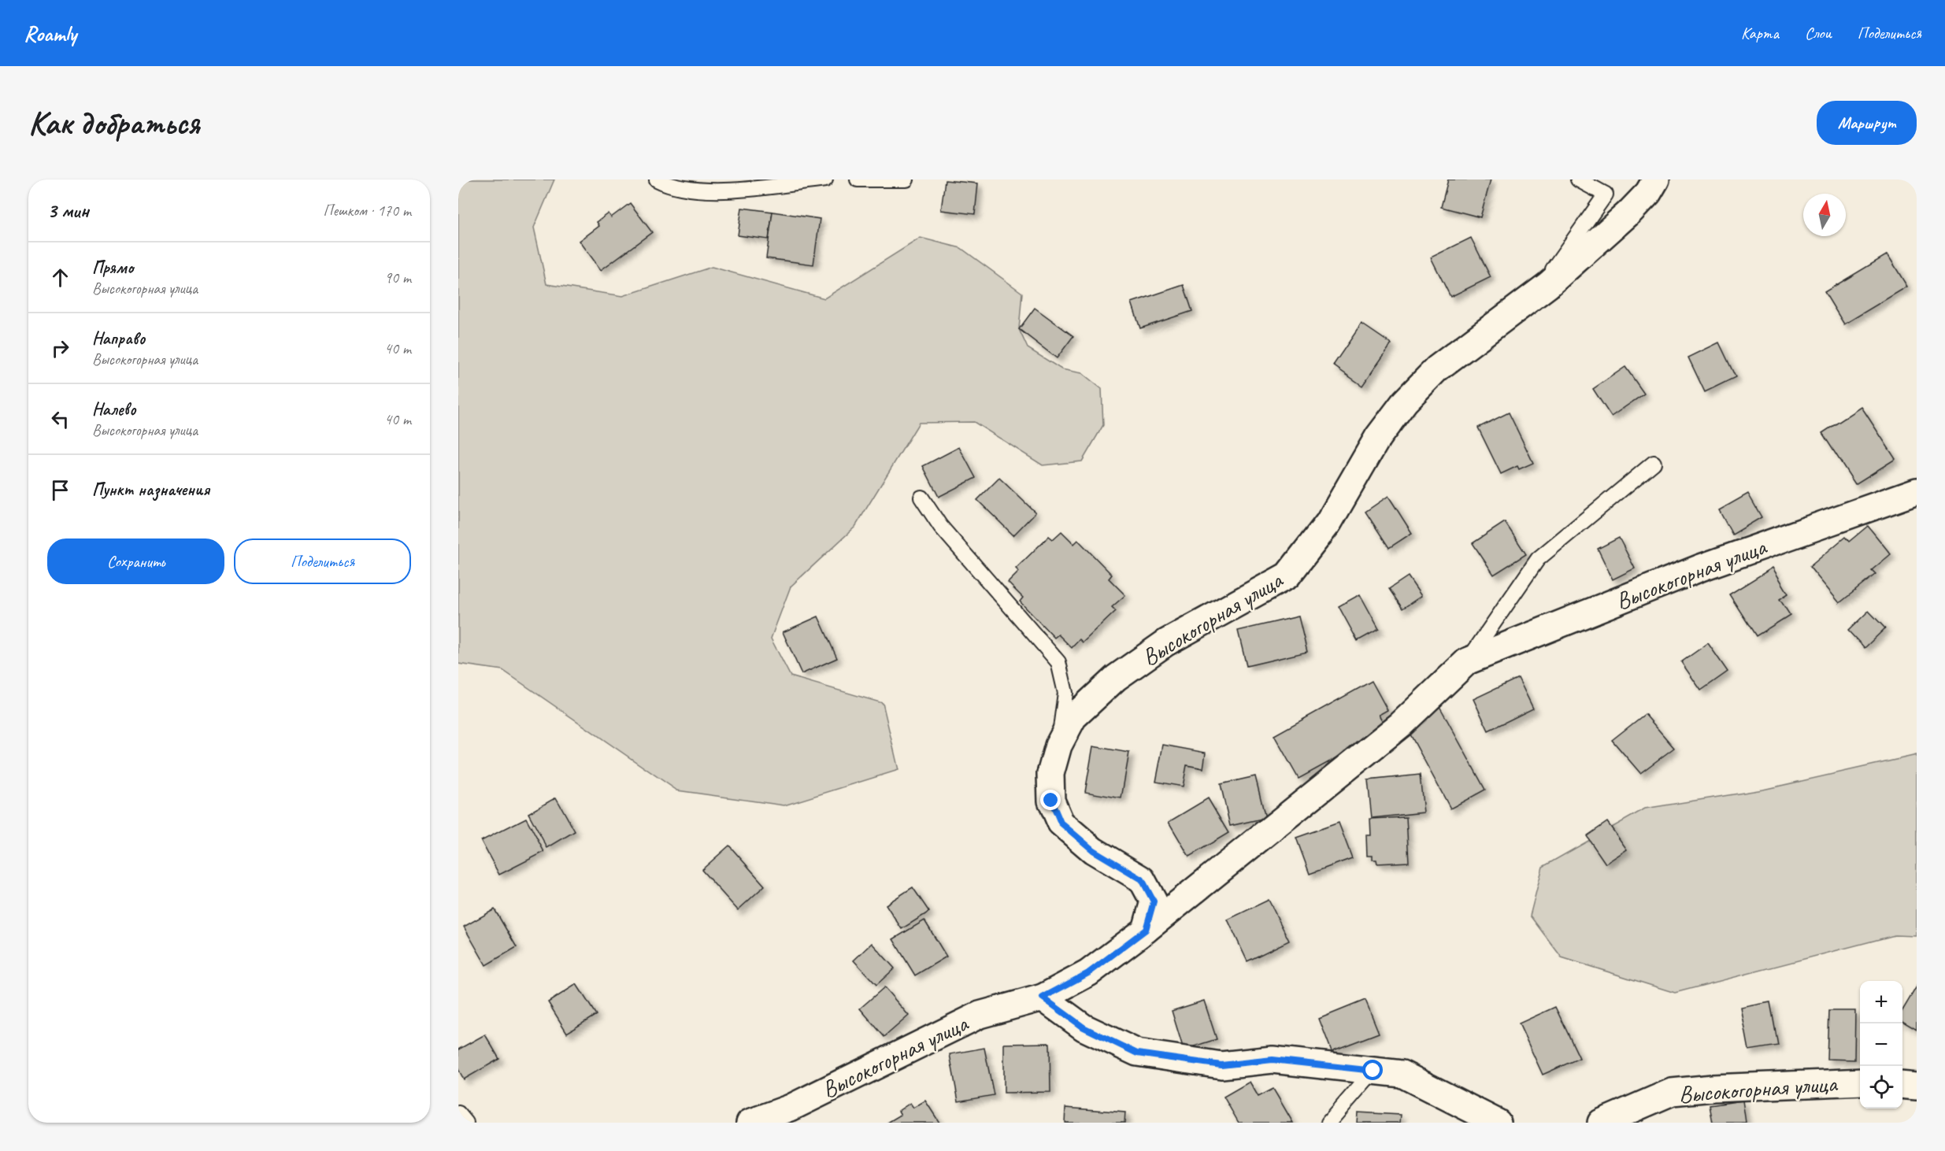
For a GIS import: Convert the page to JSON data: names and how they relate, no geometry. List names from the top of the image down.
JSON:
{
  "streets": {
    "street": ["Высокогорная улица"]
  },
  "north": "top",
  "page": {
    "header": "Roamly",
    "nav": ["Карта", "Слои", "Поделиться"],
    "buttons": [
      "Маршрут",
      ["Сохранить", "Поделиться"]
    ],
    "title": "Как добраться",
    "heading": ["3 мин", "Пешком · 170 m"],
    "list": [
      ["Прямо", "Высокогорная улица", "90 m"],
      ["Направо", "Высокогорная улица", "40 m"],
      ["Налево", "Высокогорная улица", "40 m"],
      "Пункт назначения"
    ],
    "map_buttons": ["+", "−"]
  }
}
